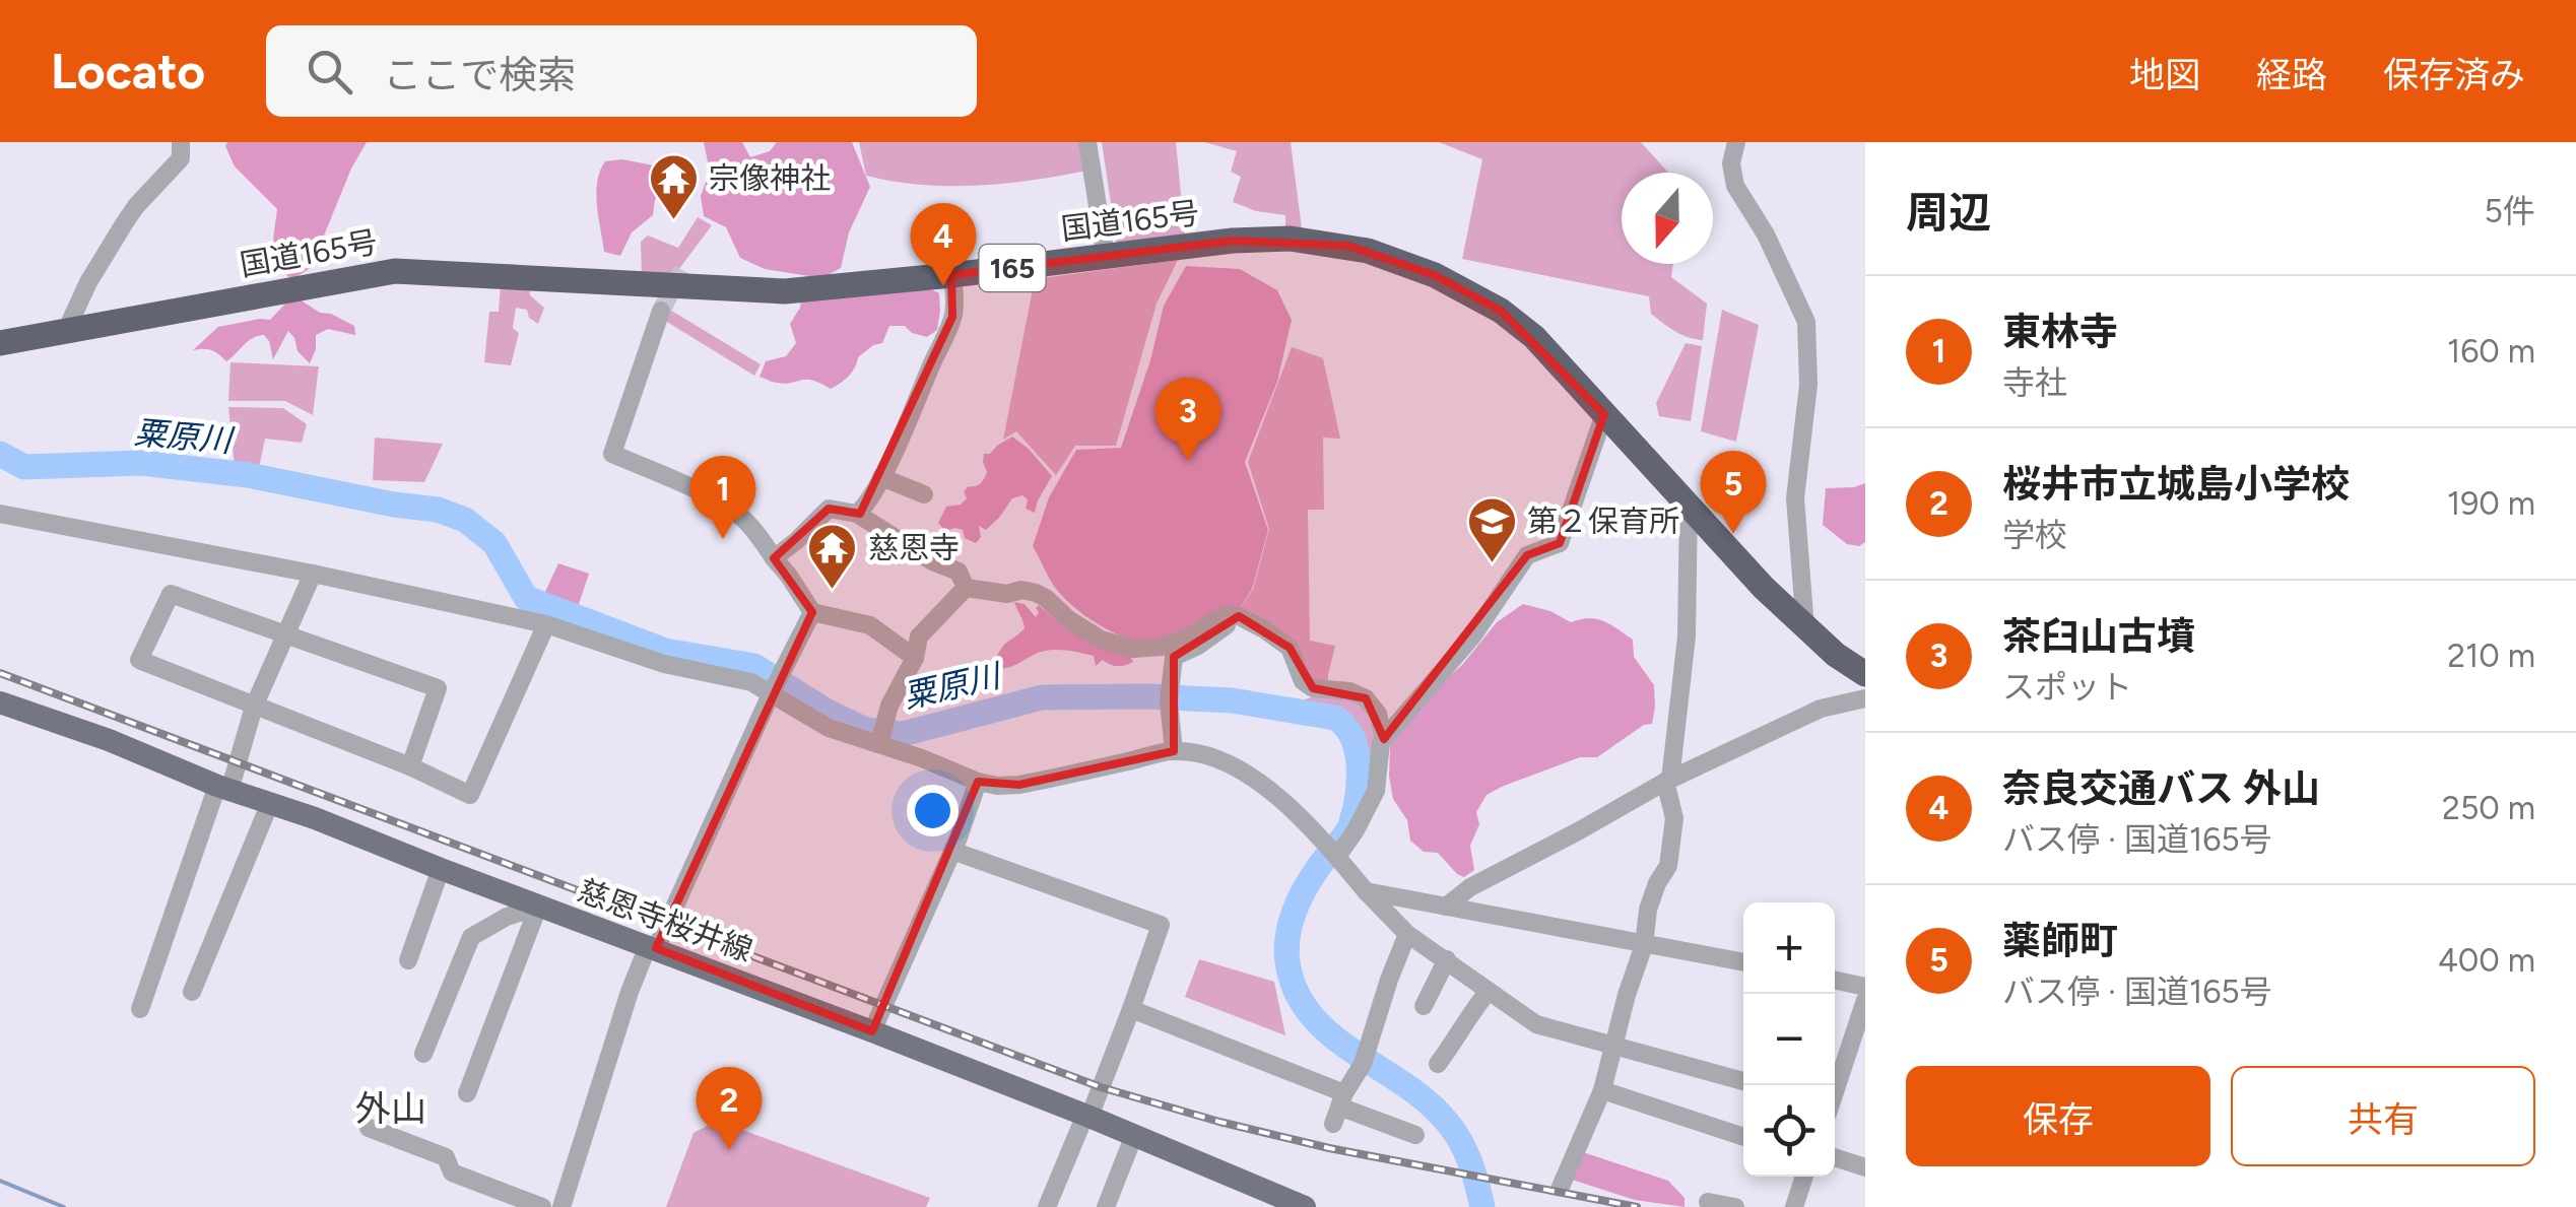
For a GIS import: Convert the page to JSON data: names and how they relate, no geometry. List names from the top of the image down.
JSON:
{
  "streets": {
    "highway": ["国道165号", "165"],
    "main road": ["慈恩寺桜井線"]
  },
  "districts": ["外山"],
  "water": ["粟原川"],
  "places": {
    "temple": ["宗像神社", "慈恩寺"],
    "school or university": ["第２保育所"]
  },
  "north": "bottom",
  "page": {
    "header": "Locato",
    "search": "ここで検索",
    "nav": ["地図", "経路", "保存済み"],
    "heading": ["周辺", "5件"],
    "pins": [
      "4",
      "3",
      "5",
      "1",
      "2"
    ],
    "list": [
      {
        "mark": "1",
        "name": "東林寺",
        "note": "寺社",
        "value": "160 m"
      },
      {
        "mark": "2",
        "name": "桜井市立城島小学校",
        "note": "学校",
        "value": "190 m"
      },
      {
        "mark": "3",
        "name": "茶臼山古墳",
        "note": "スポット",
        "value": "210 m"
      },
      {
        "mark": "4",
        "name": "奈良交通バス 外山",
        "note": "バス停 · 国道165号",
        "value": "250 m"
      },
      {
        "mark": "5",
        "name": "薬師町",
        "note": "バス停 · 国道165号",
        "value": "400 m"
      }
    ],
    "map_buttons": ["+", "−"],
    "buttons": ["保存", "共有"]
  }
}
